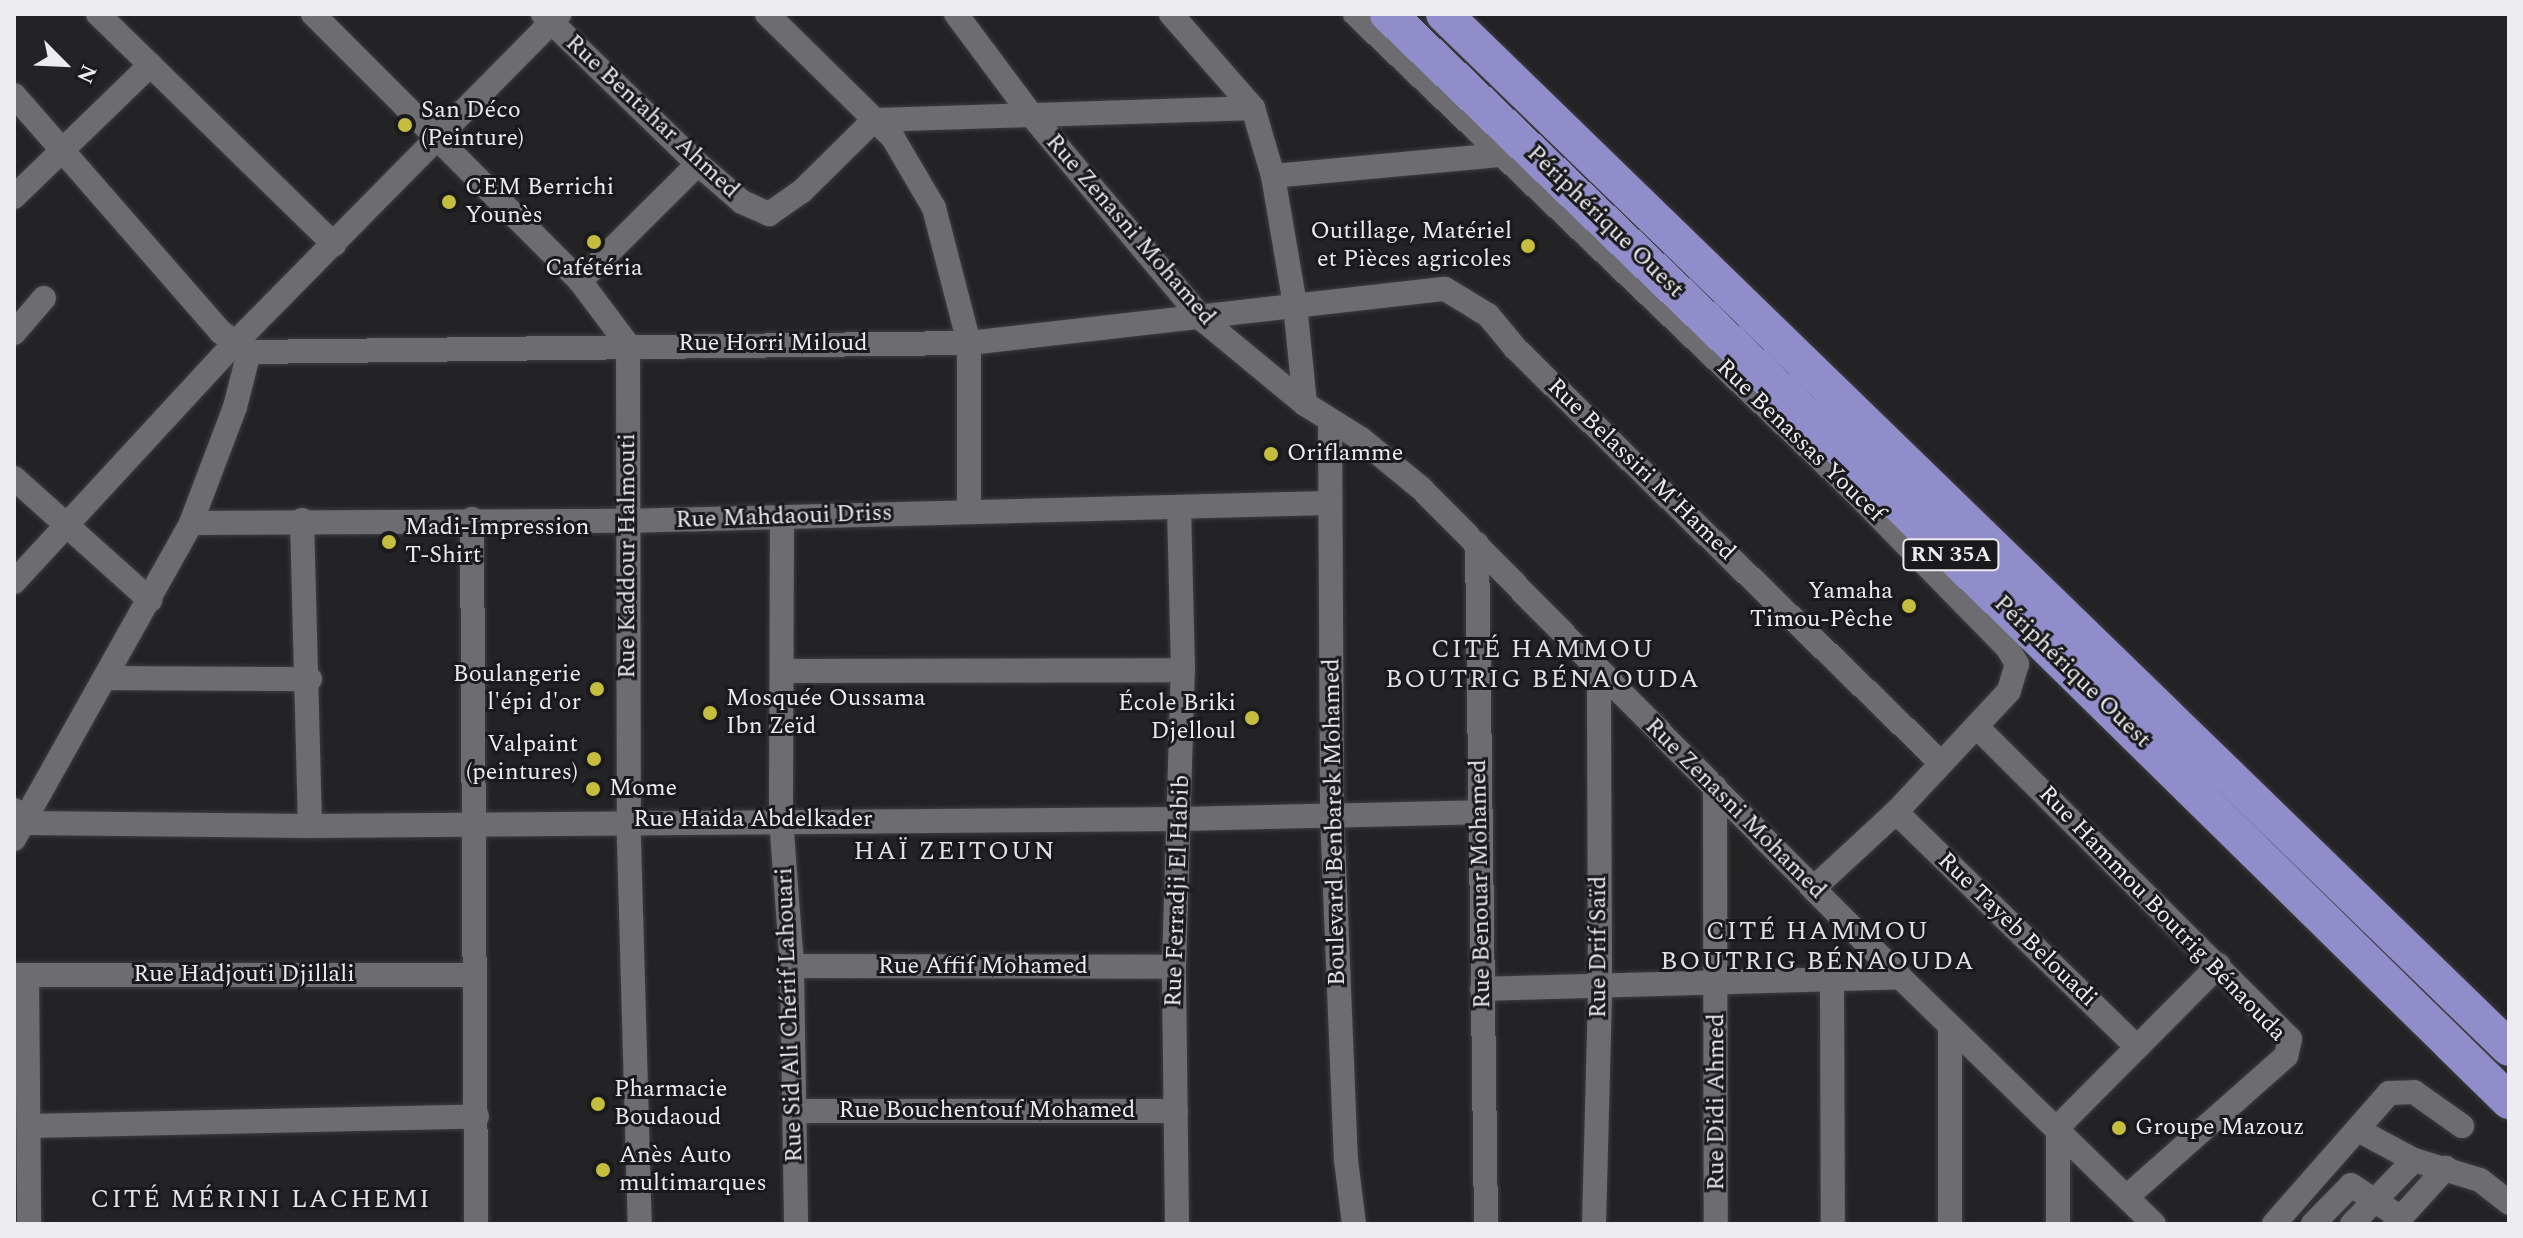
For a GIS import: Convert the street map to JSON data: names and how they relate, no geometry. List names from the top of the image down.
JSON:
{
  "streets": {
    "highway": ["Périphérique Ouest", "RN 35A"],
    "street": [
      "Rue Bentahar Ahmed",
      "Rue Zenasni Mohamed",
      "Rue Horri Miloud",
      "Rue Benassas Youcef",
      "Rue Belassiri M'Hamed",
      "Rue Mahdaoui Driss",
      "Rue Kaddour Halmouti",
      "Rue Haida Abdelkader",
      "Boulevard Benbarek Mohamed",
      "Rue Benouar Mohamed",
      "Rue Ferradji El Habib",
      "Rue Hammou Boutrig Bénaouda",
      "Rue Tayeb Belouadi",
      "Rue Drif Saïd",
      "Rue Affif Mohamed",
      "Rue Hadjouti Djillali",
      "Rue Sid Ali Chérif Lahouari",
      "Rue Didi Ahmed",
      "Rue Bouchentouf Mohamed"
    ]
  },
  "crossings": [
    ["Rue Zenasni Mohamed", "Rue Horri Miloud"],
    ["Rue Zenasni Mohamed", "Rue Benassas Youcef"],
    ["Rue Zenasni Mohamed", "Boulevard Benbarek Mohamed"],
    ["Rue Zenasni Mohamed", "Rue Benouar Mohamed"],
    ["Rue Zenasni Mohamed", "Rue Hammou Boutrig Bénaouda"],
    ["Rue Zenasni Mohamed", "Rue Drif Saïd"],
    ["Rue Zenasni Mohamed", "Rue Didi Ahmed"],
    ["Rue Horri Miloud", "Rue Belassiri M'Hamed"],
    ["Rue Horri Miloud", "Rue Kaddour Halmouti"],
    ["Rue Benassas Youcef", "Rue Belassiri M'Hamed"],
    ["Rue Benassas Youcef", "Rue Hammou Boutrig Bénaouda"],
    ["Rue Benassas Youcef", "Rue Tayeb Belouadi"],
    ["Rue Mahdaoui Driss", "Rue Kaddour Halmouti"],
    ["Rue Mahdaoui Driss", "Boulevard Benbarek Mohamed"],
    ["Rue Mahdaoui Driss", "Rue Ferradji El Habib"],
    ["Rue Mahdaoui Driss", "Rue Sid Ali Chérif Lahouari"],
    ["Rue Kaddour Halmouti", "Rue Haida Abdelkader"],
    ["Rue Haida Abdelkader", "Boulevard Benbarek Mohamed"],
    ["Rue Haida Abdelkader", "Rue Benouar Mohamed"],
    ["Rue Haida Abdelkader", "Rue Ferradji El Habib"],
    ["Rue Haida Abdelkader", "Rue Sid Ali Chérif Lahouari"],
    ["Rue Ferradji El Habib", "Rue Affif Mohamed"],
    ["Rue Ferradji El Habib", "Rue Bouchentouf Mohamed"],
    ["Rue Affif Mohamed", "Rue Sid Ali Chérif Lahouari"],
    ["Rue Sid Ali Chérif Lahouari", "Rue Bouchentouf Mohamed"]
  ],
  "districts": [
    "CITÉ HAMMOU BOUTRIG BÉNAOUDA",
    "HAÏ ZEITOUN",
    "CITÉ HAMMOU BOUTRIG BÉNAOUDA",
    "CITÉ MÉRINI LACHEMI"
  ],
  "places": [
    "San Déco (Peinture)",
    "CEM Berrichi Younès",
    "Cafétéria",
    "Outillage, Matériel et Pièces agricoles",
    "Oriflamme",
    "Madi-Impression T-Shirt",
    "Yamaha Timou-Pêche",
    "Boulangerie l'épi d'or",
    "Mosquée Oussama Ibn Zeïd",
    "École Briki Djelloul",
    "Valpaint (peintures)",
    "Mome",
    "Pharmacie Boudaoud",
    "Groupe Mazouz",
    "Anès Auto multimarques"
  ],
  "north": "bottom right"
}
